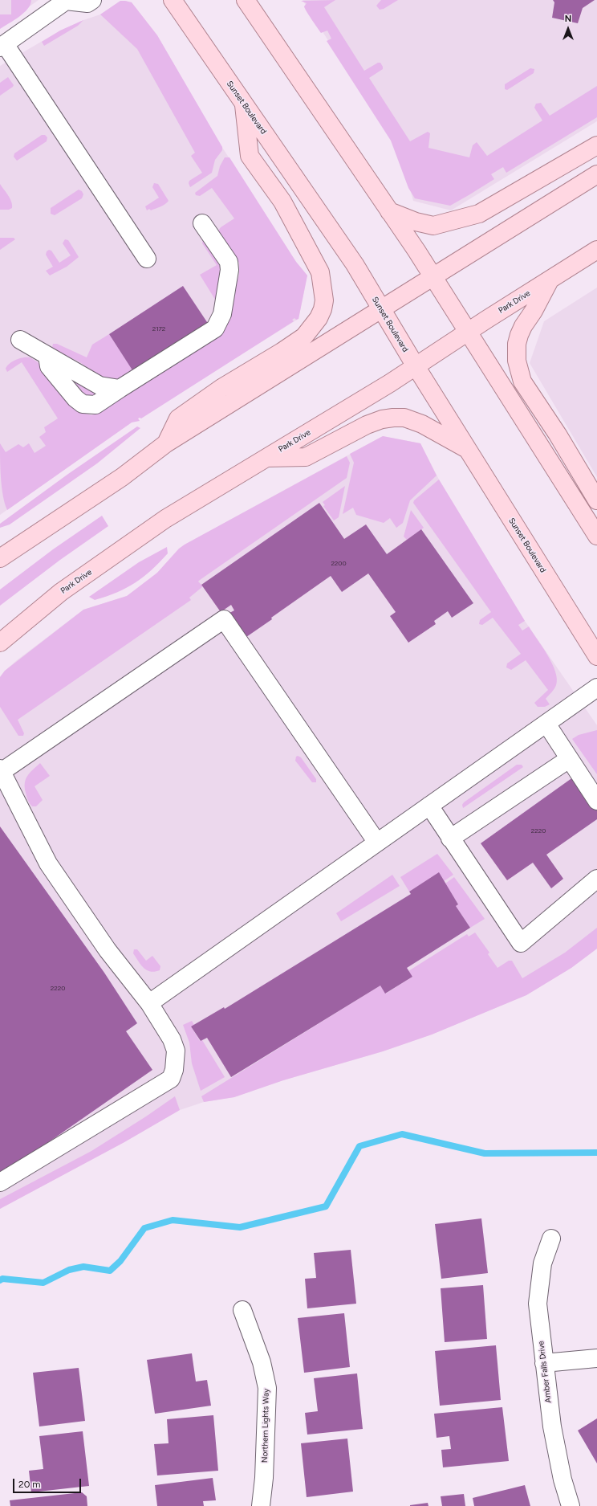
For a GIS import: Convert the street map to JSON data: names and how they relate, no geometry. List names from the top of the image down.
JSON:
{
  "streets": {
    "main road": ["Sunset Boulevard", "Park Drive"],
    "street": ["Amber Falls Drive", "Northern Lights Way"]
  },
  "crossings": [
    ["Sunset Boulevard", "Park Drive"]
  ],
  "house_numbers": [
    "2172",
    "2200",
    "2220",
    "2220"
  ],
  "scale_bar": "20 m",
  "north": "top"
}
